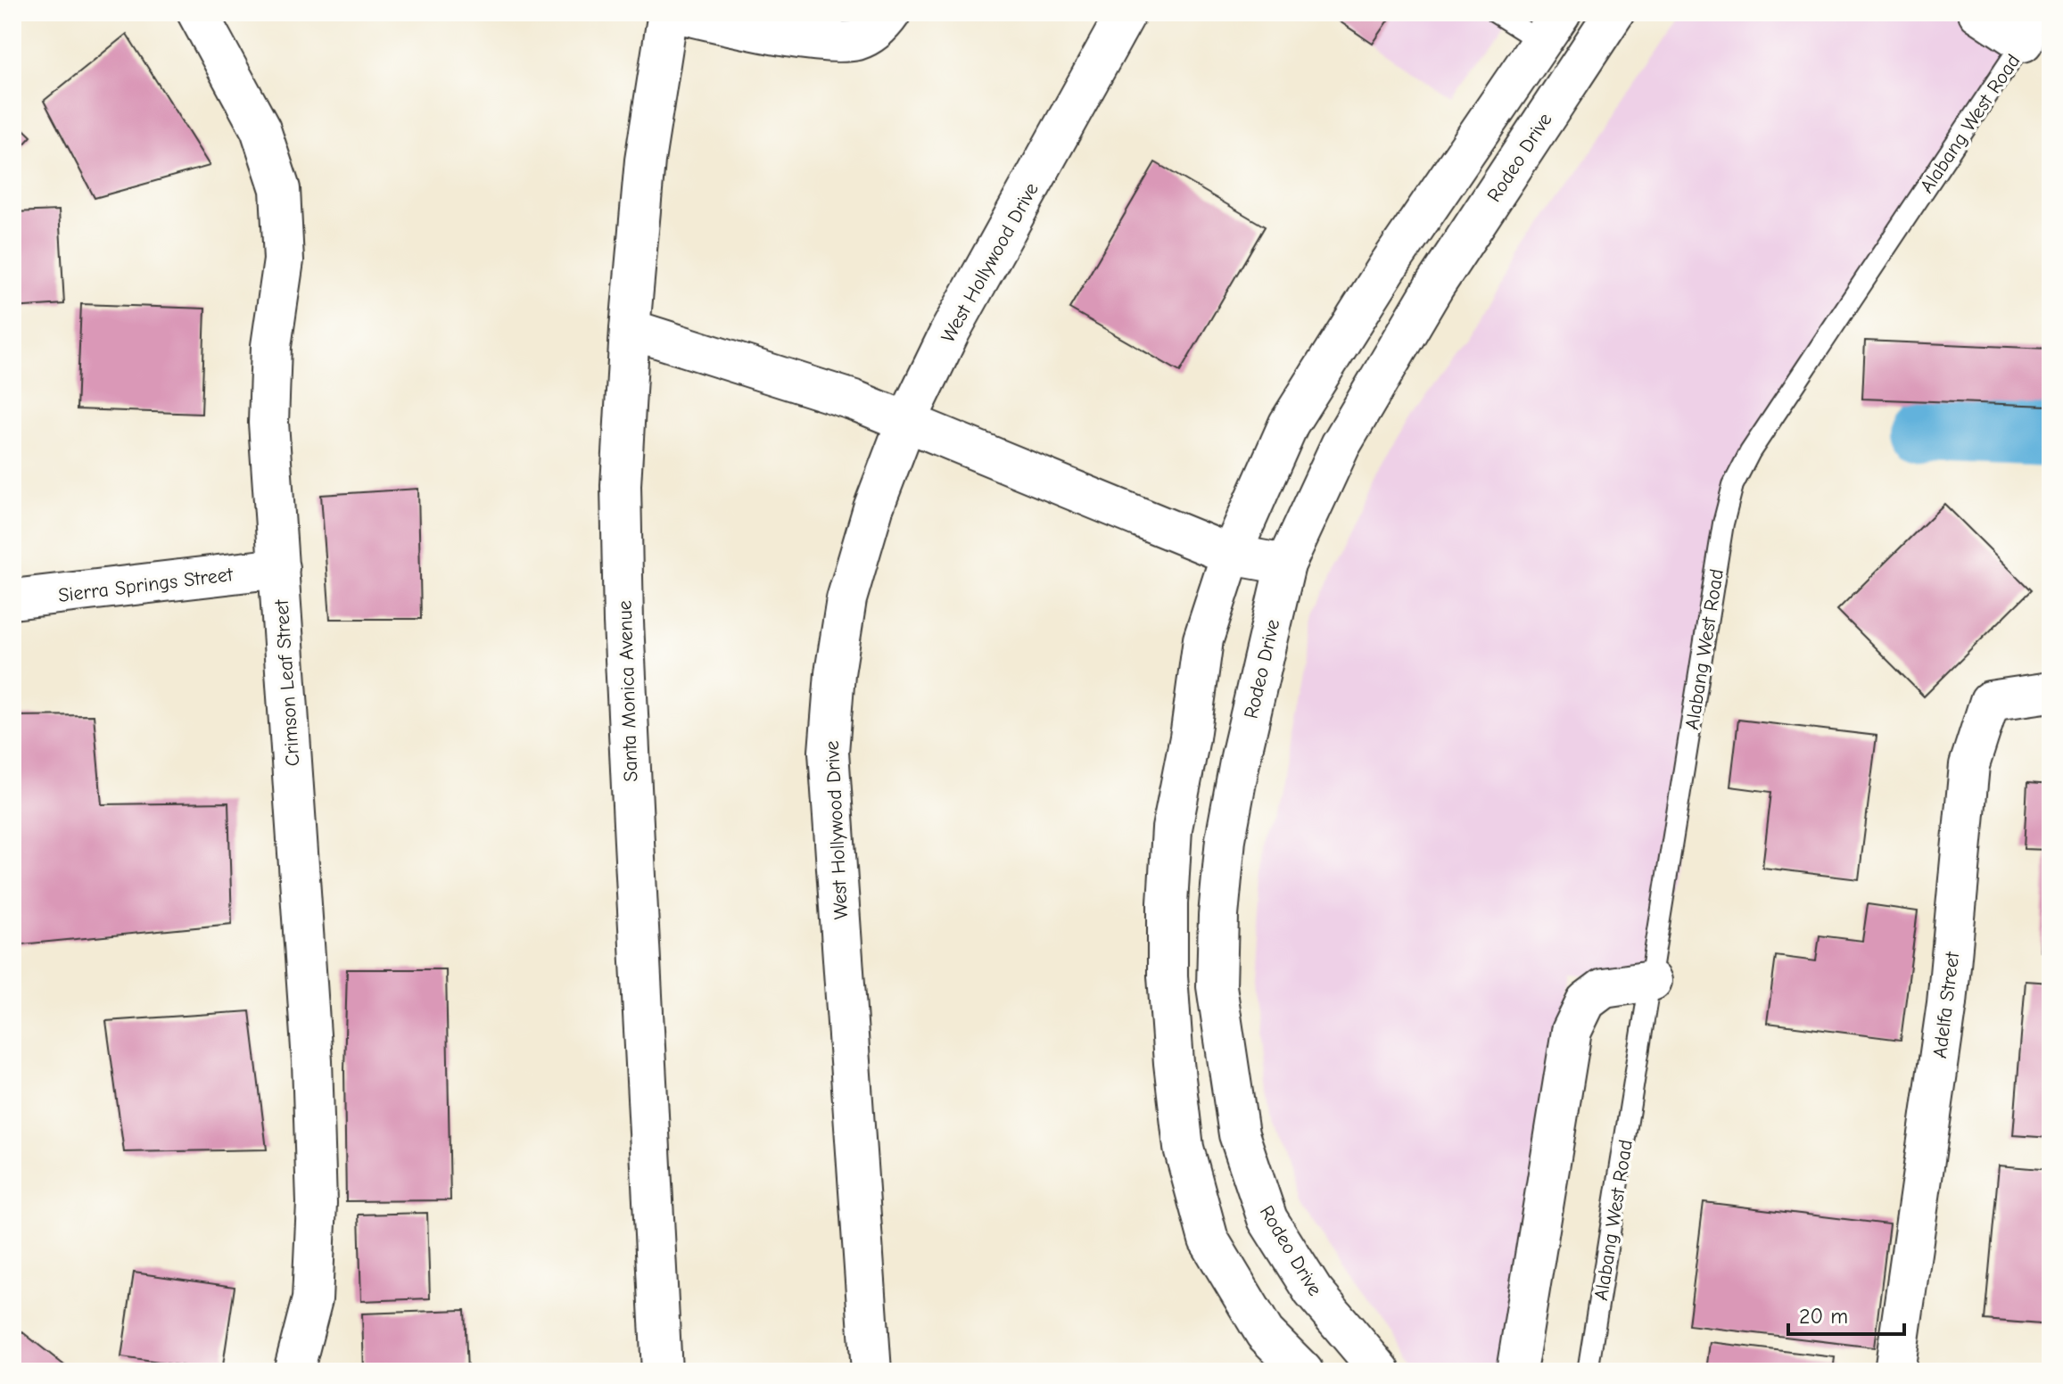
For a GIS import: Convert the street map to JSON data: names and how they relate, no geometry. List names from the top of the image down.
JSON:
{
  "streets": {
    "street": [
      "Rodeo Drive",
      "West Hollywood Drive",
      "Sierra Springs Street",
      "Crimson Leaf Street",
      "Santa Monica Avenue",
      "Adelfa Street"
    ],
    "lane": ["Alabang West Road"]
  },
  "crossings": [
    ["Sierra Springs Street", "Crimson Leaf Street"]
  ],
  "scale_bar": "20 m"
}
